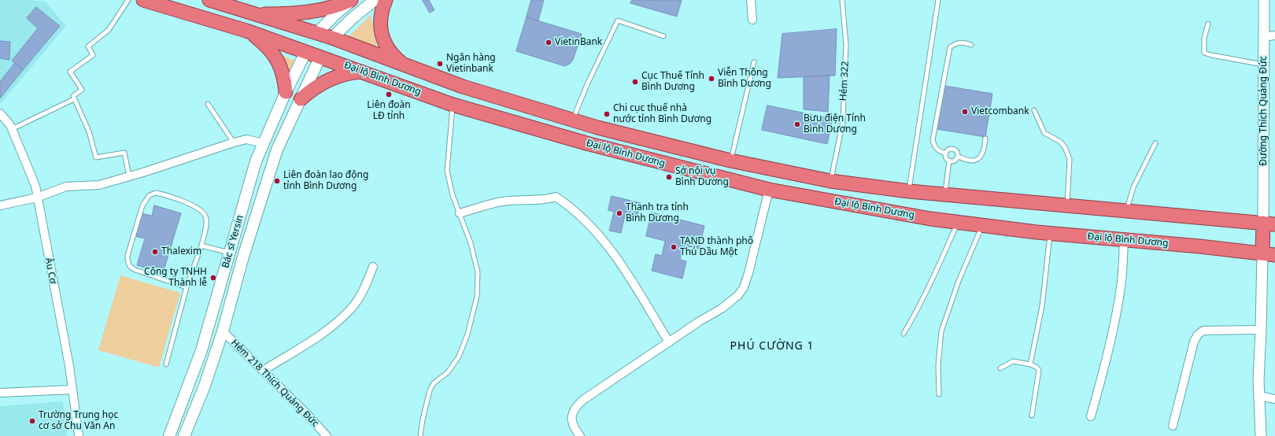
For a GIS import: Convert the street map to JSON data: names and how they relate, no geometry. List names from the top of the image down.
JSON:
{
  "streets": {
    "highway": ["Đại lộ Bình Dương"],
    "main road": ["Bác sĩ Yersin"],
    "street": ["Đường Thích Quảng Đức", "Âu Cơ", "Hẻm 218 Thích Quảng Đức"],
    "lane": ["Hẻm 322"]
  },
  "crossings": [
    ["Đại lộ Bình Dương", "Hẻm 322"],
    ["Đại lộ Bình Dương", "Đường Thích Quảng Đức"],
    ["Đại lộ Bình Dương", "Bác sĩ Yersin"],
    ["Bác sĩ Yersin", "Hẻm 218 Thích Quảng Đức"]
  ],
  "districts": ["PHÚ CƯỜNG 1"],
  "places": [
    "VietinBank",
    "Ngân hàng Vietinbank",
    "Viễn Thông Bình Dương",
    "Cục Thuế Tỉnh Bình Dương",
    "Liên đoàn LĐ tỉnh",
    "Vietcombank",
    "Chi cục thuế nhà nước tỉnh Bình Dương",
    "Bưu điện Tỉnh Bình Dương",
    "Sở nội vụ Bình Dương",
    "Liên đoàn lao động tỉnh Bình Dương",
    "Thanh tra tỉnh Bình Dương",
    "TAND thành phố Thủ Dầu Một",
    "Thalexim",
    "Công ty TNHH Thành lễ",
    "Trường Trung học cơ sở Chu Văn An"
  ]
}
